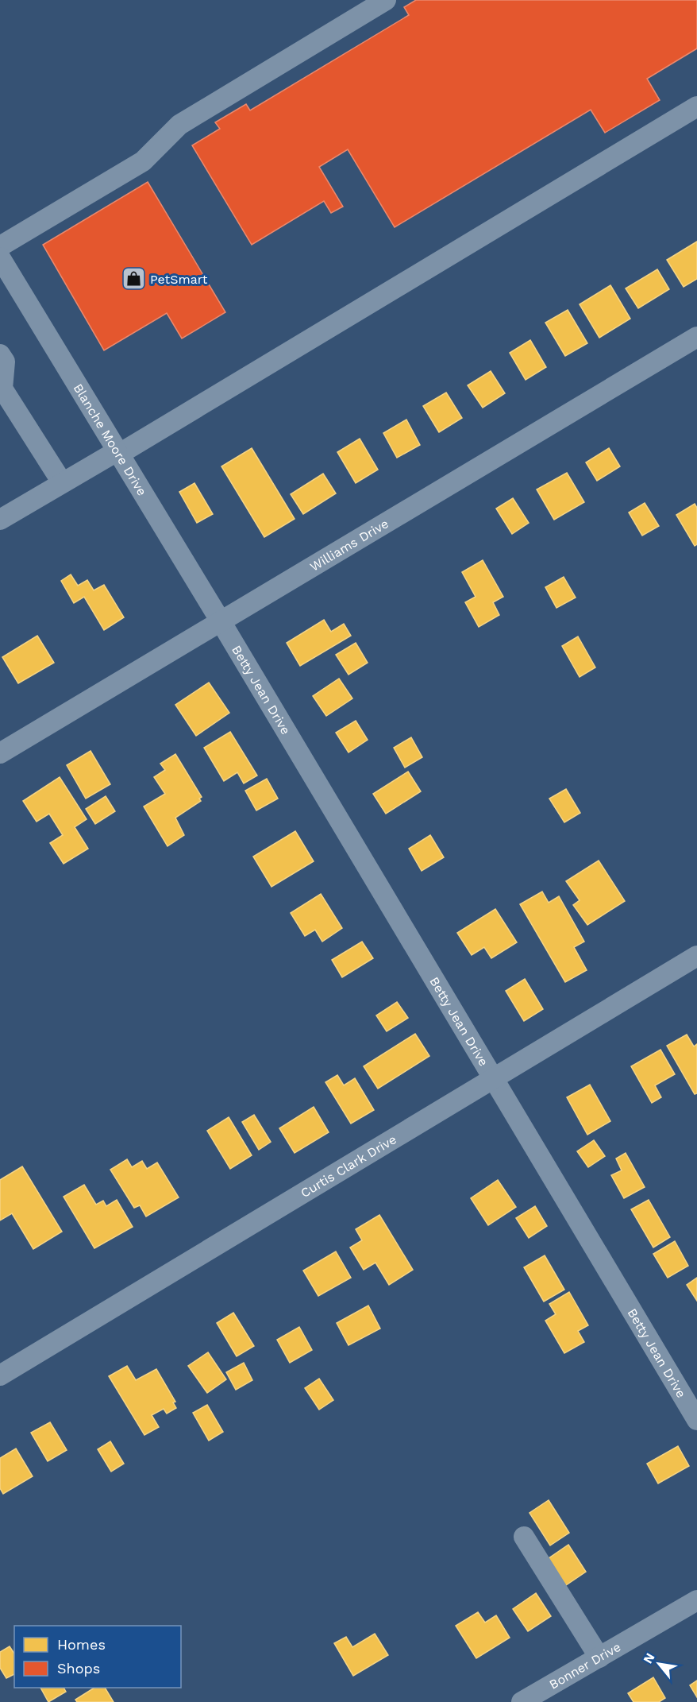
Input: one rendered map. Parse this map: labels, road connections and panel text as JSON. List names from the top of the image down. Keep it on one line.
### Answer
{"streets":{"street":["Blanche Moore Drive","Williams Drive","Betty Jean Drive","Curtis Clark Drive","Bonner Drive"]},"crossings":[["Blanche Moore Drive","Williams Drive"],["Blanche Moore Drive","Betty Jean Drive"],["Williams Drive","Betty Jean Drive"],["Betty Jean Drive","Curtis Clark Drive"]],"places":{"shop":["PetSmart"]},"legend":["Homes","Shops"],"north":"top left"}
